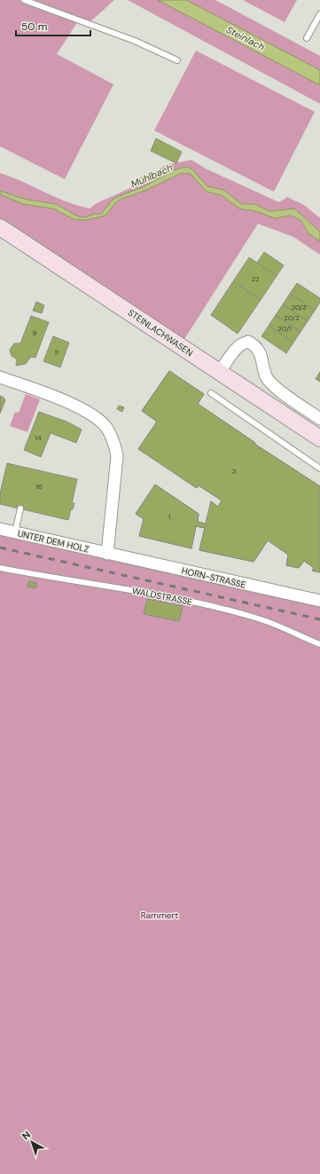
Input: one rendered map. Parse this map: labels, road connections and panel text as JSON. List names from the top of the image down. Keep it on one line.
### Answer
{"streets":{"street":["STEINLACHWASEN","UNTER DEM HOLZ","HORN-STRASSE"],"lane":["WALDSTRASSE"]},"crossings":[["UNTER DEM HOLZ","HORN-STRASSE"]],"water":["Steinlach","Mühlbach"],"parks":["Rammert"],"house_numbers":["22","20/3","20/2","20/1","9","11","14","3","16","1"],"scale_bar":"50 m","north":"top left"}
